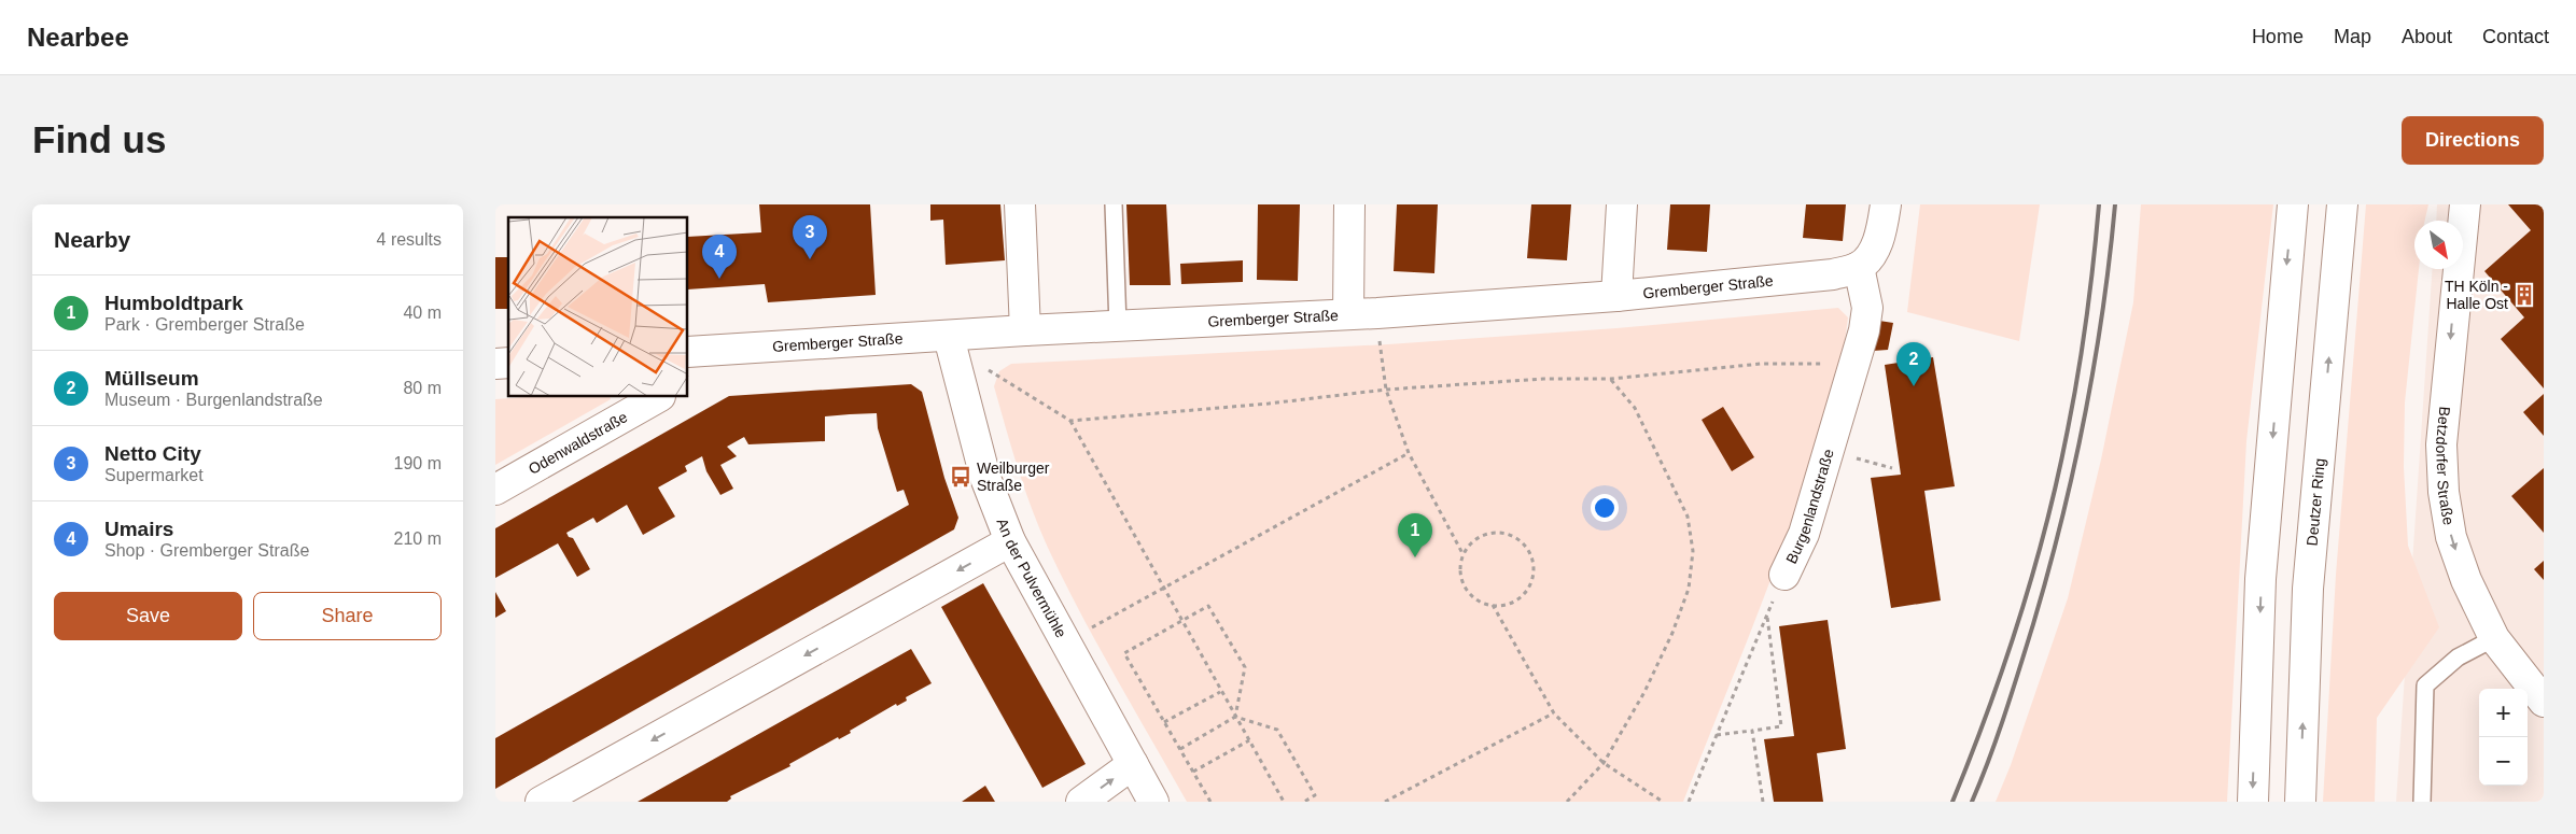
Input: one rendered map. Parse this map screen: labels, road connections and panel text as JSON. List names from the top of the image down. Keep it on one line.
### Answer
{"streets":{"street":["Gremberger Straße","Odenwaldstraße","Betzdorfer Straße","Deutzer Ring","Burgenlandstraße","An der Pulvermühle"]},"crossings":[["Gremberger Straße","Burgenlandstraße"],["Gremberger Straße","An der Pulvermühle"]],"places":{"building":["TH Köln - Halle Ost"],"bus stop":["Weilburger Straße"]},"north":"bottom right","page":{"header":"Nearbee","nav":["Home","Map","About","Contact"],"buttons":["Directions",["Save","Share"]],"title":"Find us","heading":["Nearby","4 results"],"pins":["3","4","2","1"],"list":[{"mark":"1","name":"Humboldtpark","note":"Park · Gremberger Straße","value":"40 m"},{"mark":"2","name":"Müllseum","note":"Museum · Burgenlandstraße","value":"80 m"},{"mark":"3","name":"Netto City","note":"Supermarket","value":"190 m"},{"mark":"4","name":"Umairs","note":"Shop · Gremberger Straße","value":"210 m"}],"map_buttons":["+","−"]}}
